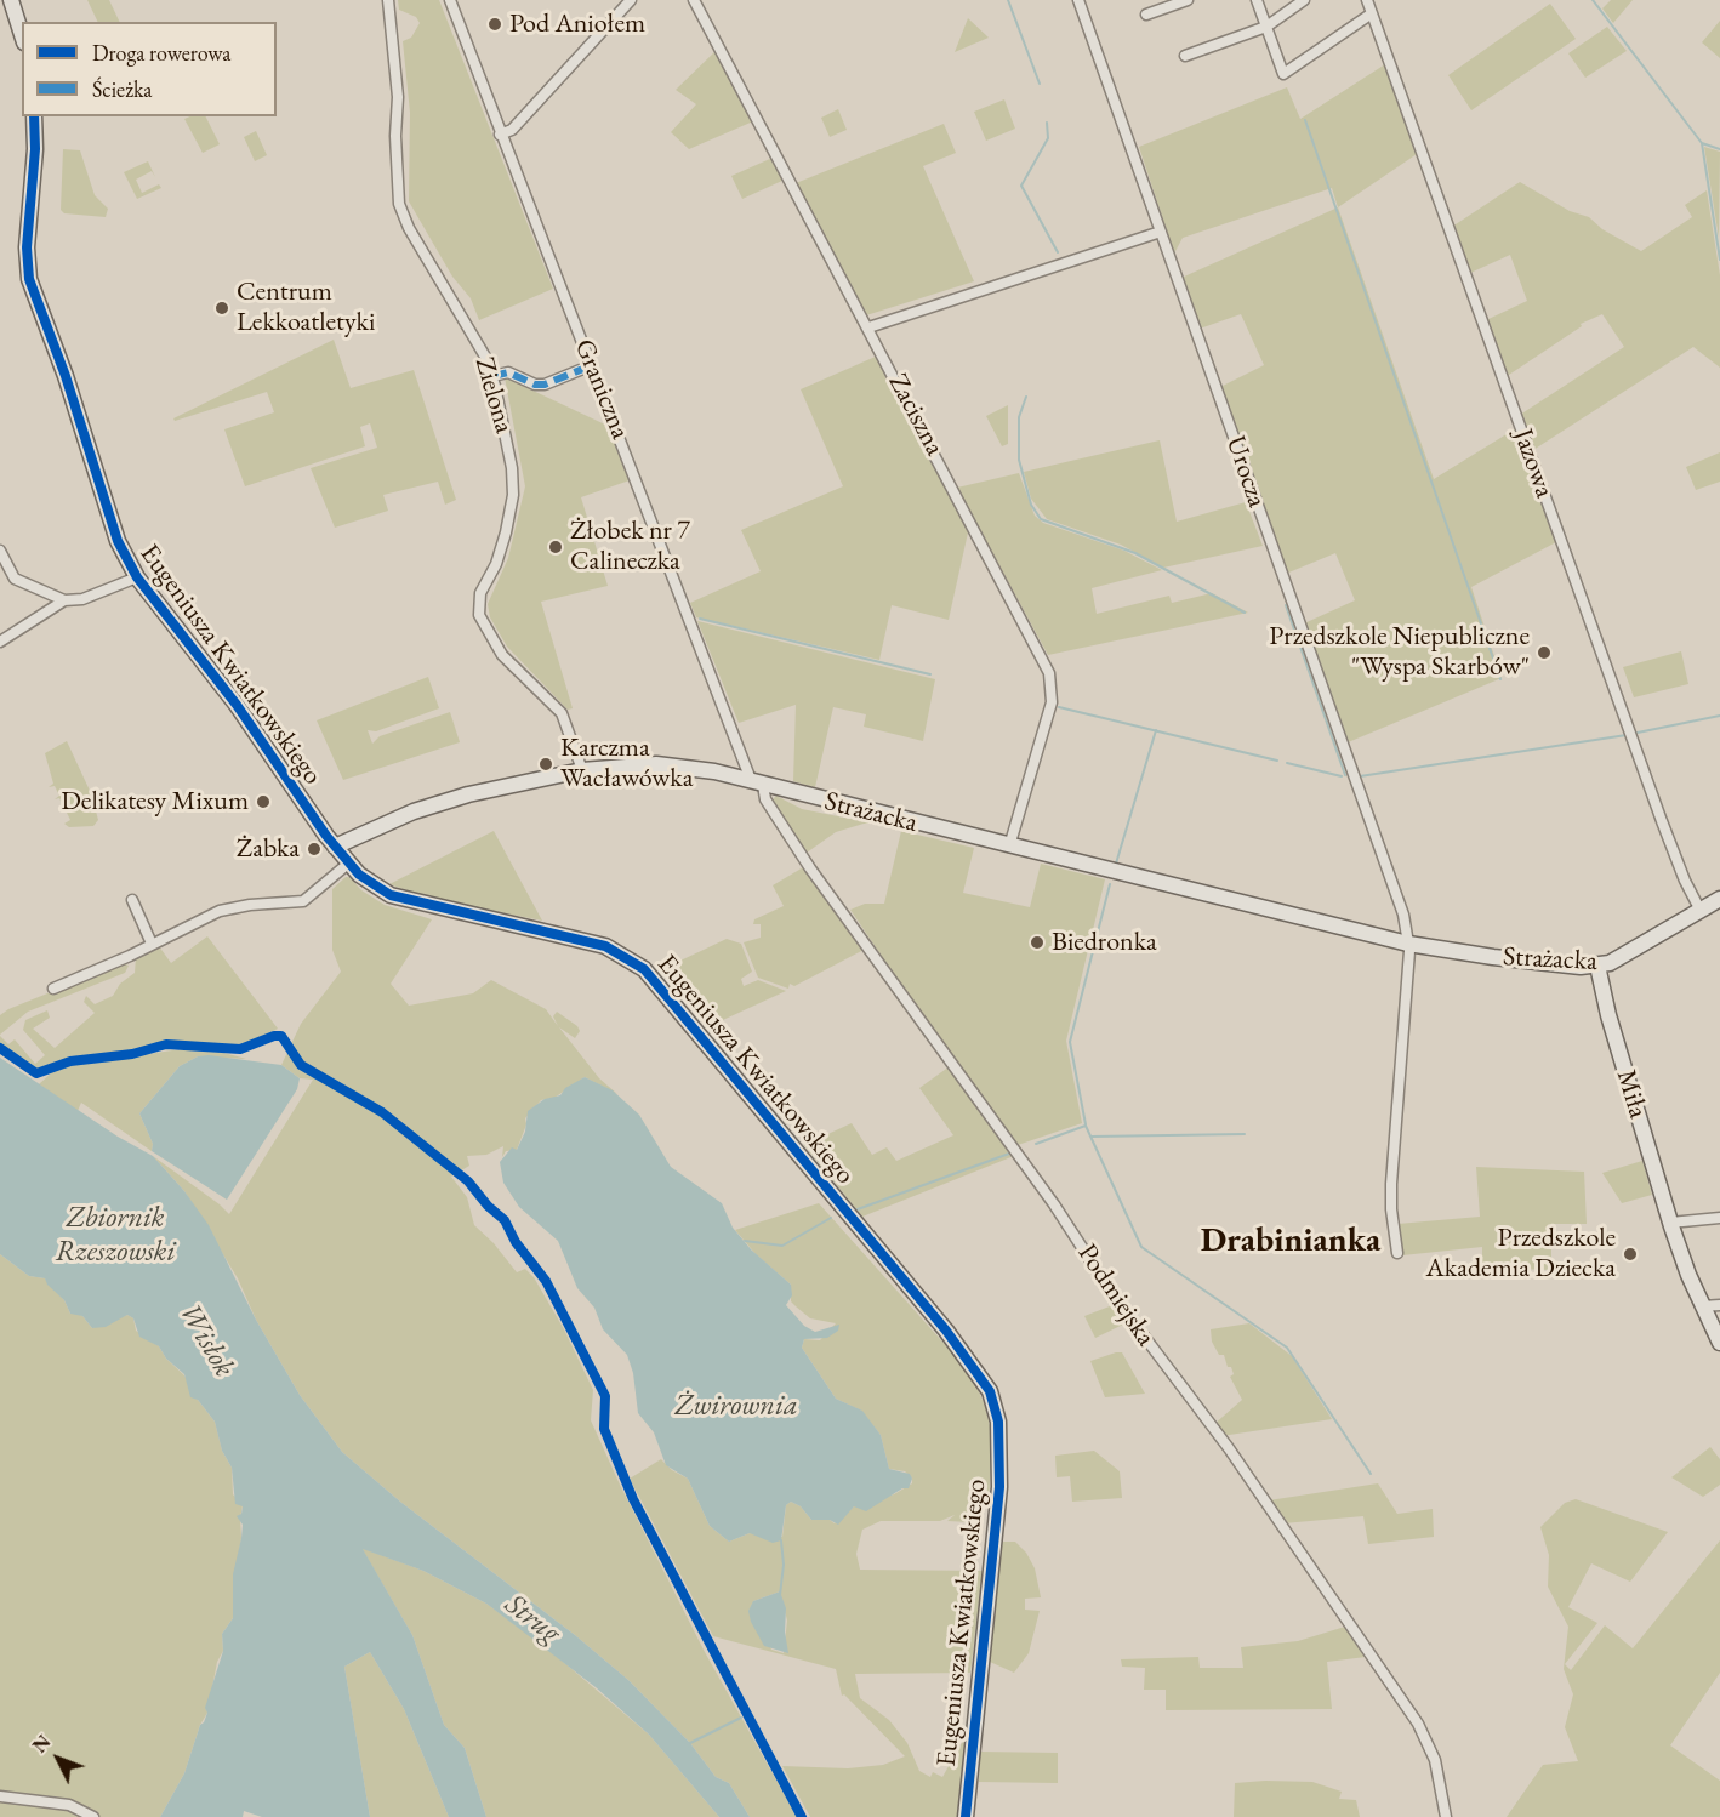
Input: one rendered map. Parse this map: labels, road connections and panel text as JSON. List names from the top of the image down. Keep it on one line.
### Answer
{"streets":{"street":["Graniczna","Zielona","Zaciszna","Jazowa","Urocza","Eugeniusza Kwiatkowskiego","Strażacka","Miła","Podmiejska"]},"crossings":[["Graniczna","Strażacka"],["Graniczna","Podmiejska"],["Zielona","Strażacka"],["Zaciszna","Strażacka"],["Jazowa","Strażacka"],["Urocza","Strażacka"],["Eugeniusza Kwiatkowskiego","Strażacka"],["Strażacka","Miła"],["Strażacka","Podmiejska"]],"districts":["Drabinianka"],"water":["Zbiornik Rzeszowski","Wisłok","Żwirownia","Strug"],"places":["Pod Aniołem","Centrum Lekkoatletyki","Żłobek nr 7 Calineczka","Przedszkole Niepubliczne \"Wyspa Skarbów\"","Karczma Wacławówka","Delikatesy Mixum","Żabka","Biedronka","Przedszkole Akademia Dziecka"],"legend":["Droga rowerowa","Ścieżka"],"north":"top left"}
